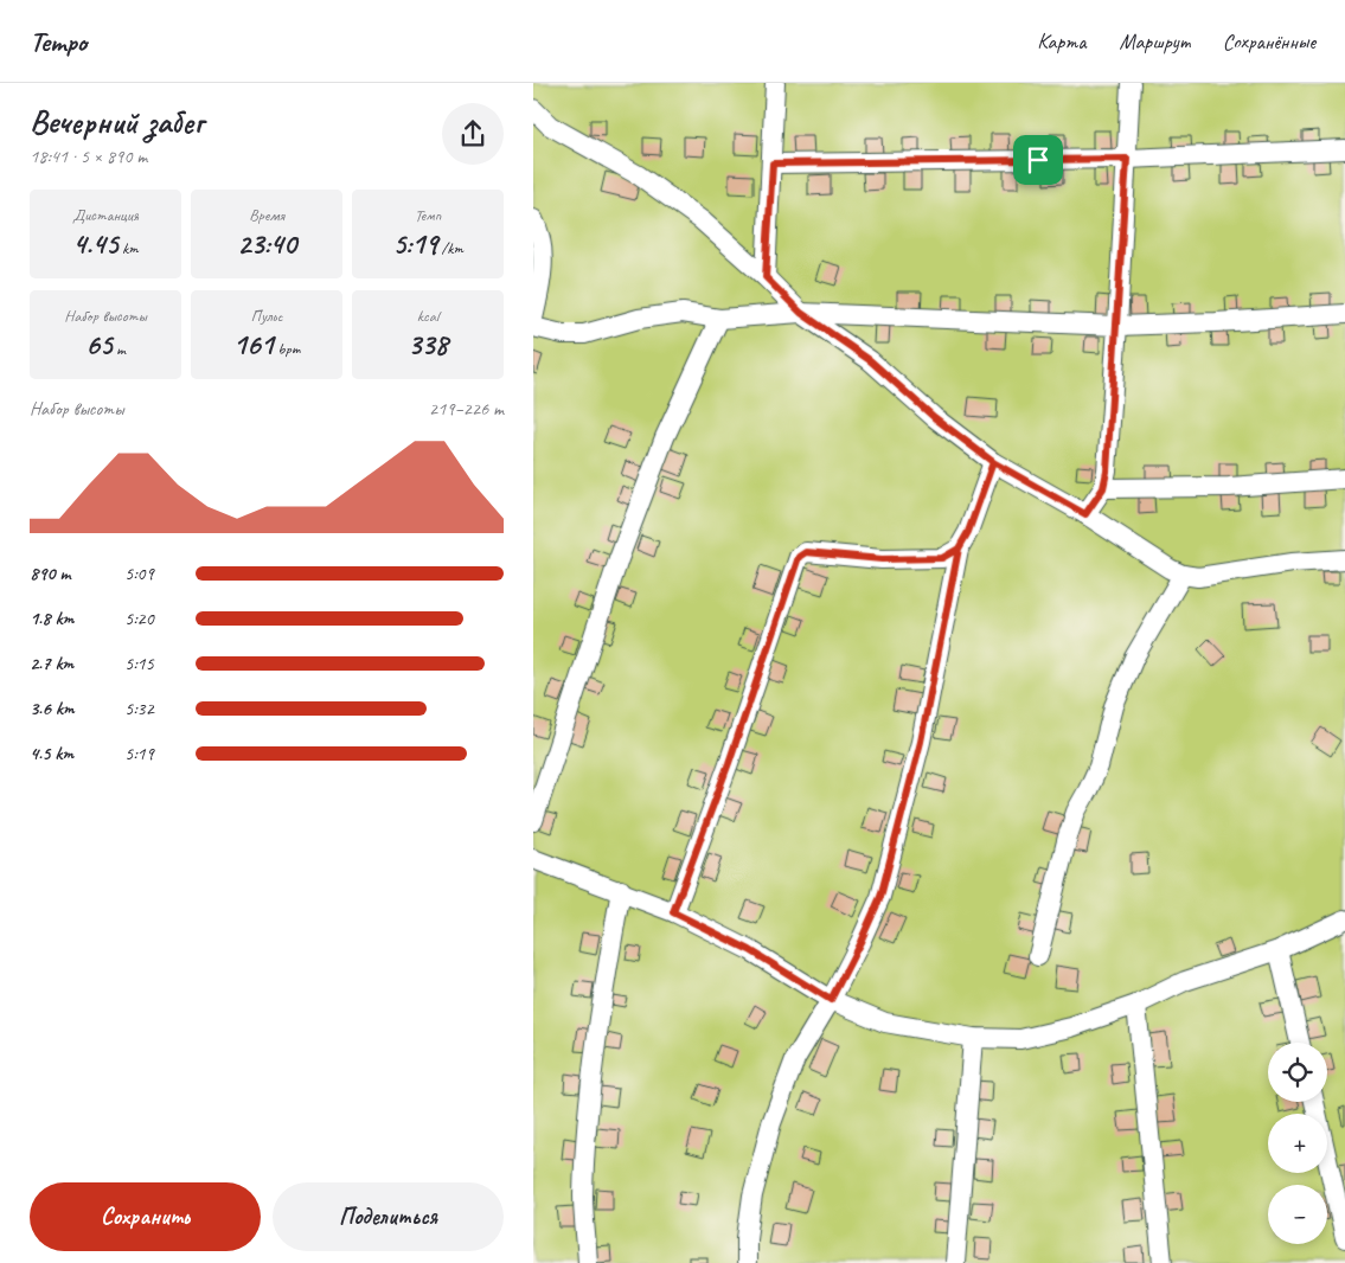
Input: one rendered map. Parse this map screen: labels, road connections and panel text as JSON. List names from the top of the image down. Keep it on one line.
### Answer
{"page":{"header":"Tempo","nav":["Карта","Маршрут","Сохранённые"],"heading":["Вечерний забег","18:41 · 5 × 890 m"],"stats":[["Дистанция","4.45 km"],["Время","23:40"],["Темп","5:19 /km"],["Набор высоты","65 m"],["Пульс","161 bpm"],["kcal","338"]],"chart":["Набор высоты","219–226 m"],"list":[{"name":"890 m","note":"5:09"},{"name":"1.8 km","note":"5:20"},{"name":"2.7 km","note":"5:15"},{"name":"3.6 km","note":"5:32"},{"name":"4.5 km","note":"5:19"}],"map_buttons":["+","−"],"buttons":["Сохранить","Поделиться"]}}
